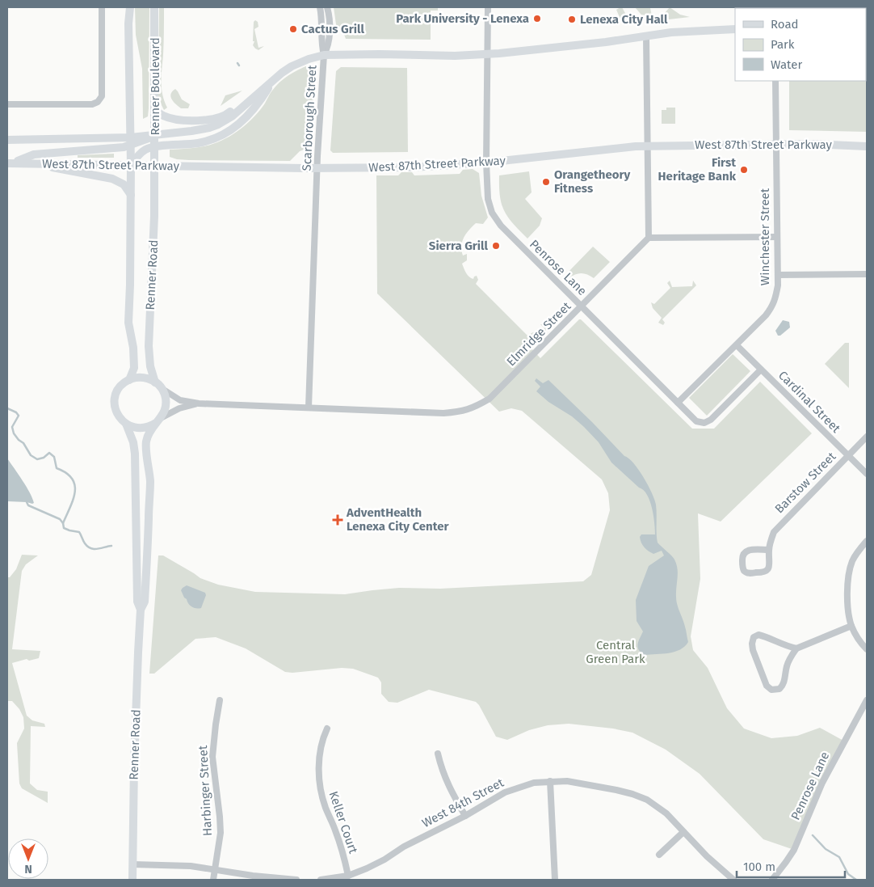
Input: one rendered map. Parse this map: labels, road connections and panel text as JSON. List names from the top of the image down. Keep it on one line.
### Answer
{"streets":{"main road":["Renner Boulevard","West 87th Street Parkway","Renner Road"],"street":["Scarborough Street","Winchester Street","Penrose Lane","Elmridge Street","Cardinal Street","Barstow Street","Harbinger Street","West 84th Street","Keller Court"]},"crossings":[["Renner Boulevard","West 87th Street Parkway"],["Renner Boulevard","Renner Road"],["Scarborough Street","West 87th Street Parkway"],["Scarborough Street","Elmridge Street"],["West 87th Street Parkway","Winchester Street"],["West 87th Street Parkway","Penrose Lane"],["West 87th Street Parkway","Renner Road"],["Winchester Street","Penrose Lane"],["Winchester Street","Cardinal Street"],["Penrose Lane","Elmridge Street"],["Penrose Lane","Cardinal Street"],["Cardinal Street","Barstow Street"],["West 84th Street","Keller Court"]],"parks":["Central Green Park"],"places":{"other":["Park University - Lenexa","Lenexa City Hall","Cactus Grill","First Heritage Bank","Orangetheory Fitness","Sierra Grill"],"health":["AdventHealth Lenexa City Center"]},"legend":["Road","Park","Water"],"scale_bar":"100 m","north":"bottom"}
